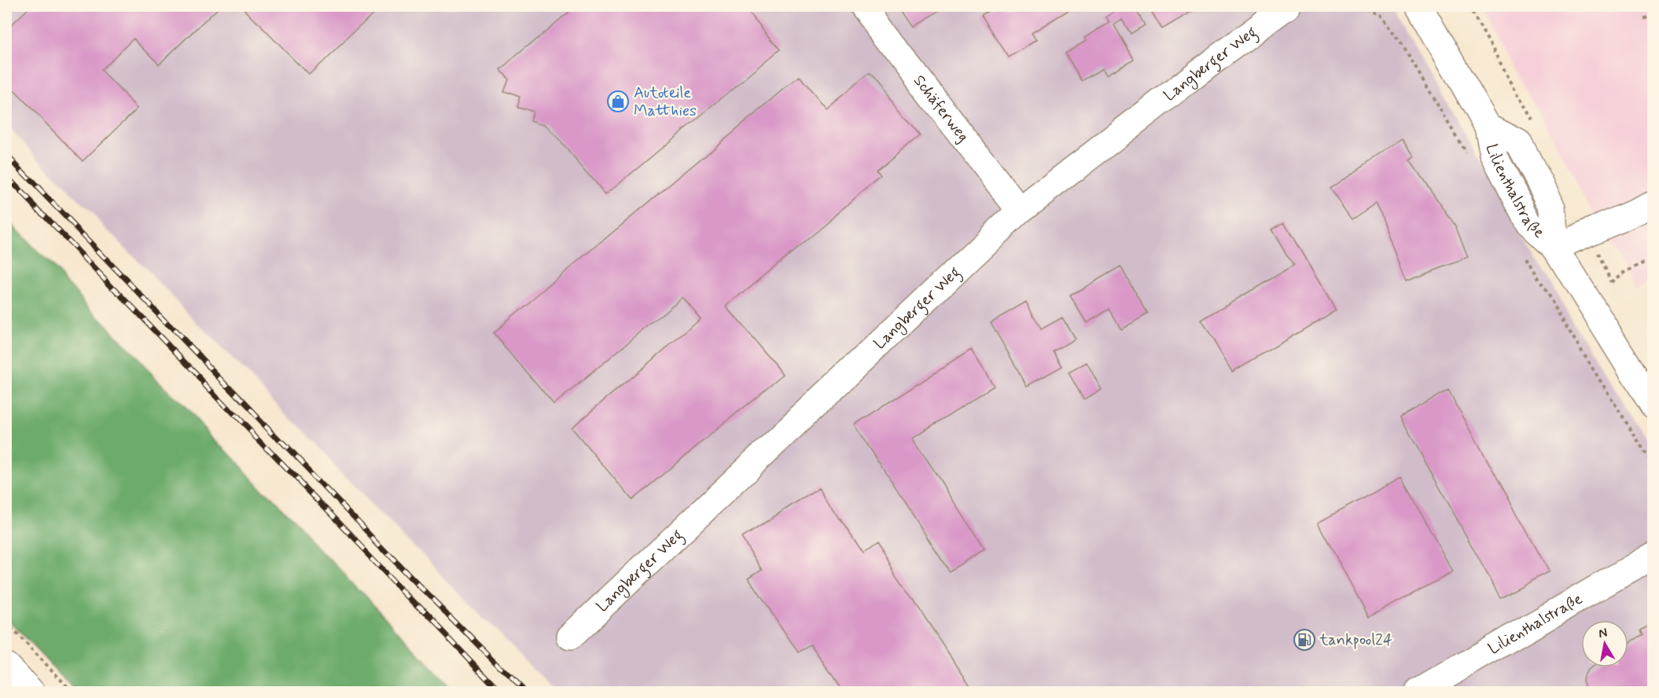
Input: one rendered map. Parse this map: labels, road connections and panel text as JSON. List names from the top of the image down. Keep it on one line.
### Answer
{"streets":{"street":["Langberger Weg","Schäferweg","Lilienthalstraße"]},"crossings":[["Langberger Weg","Schäferweg"]],"places":{"shop":["Autoteile Matthies"],"fuel station":["tankpool24"]},"north":"top"}
